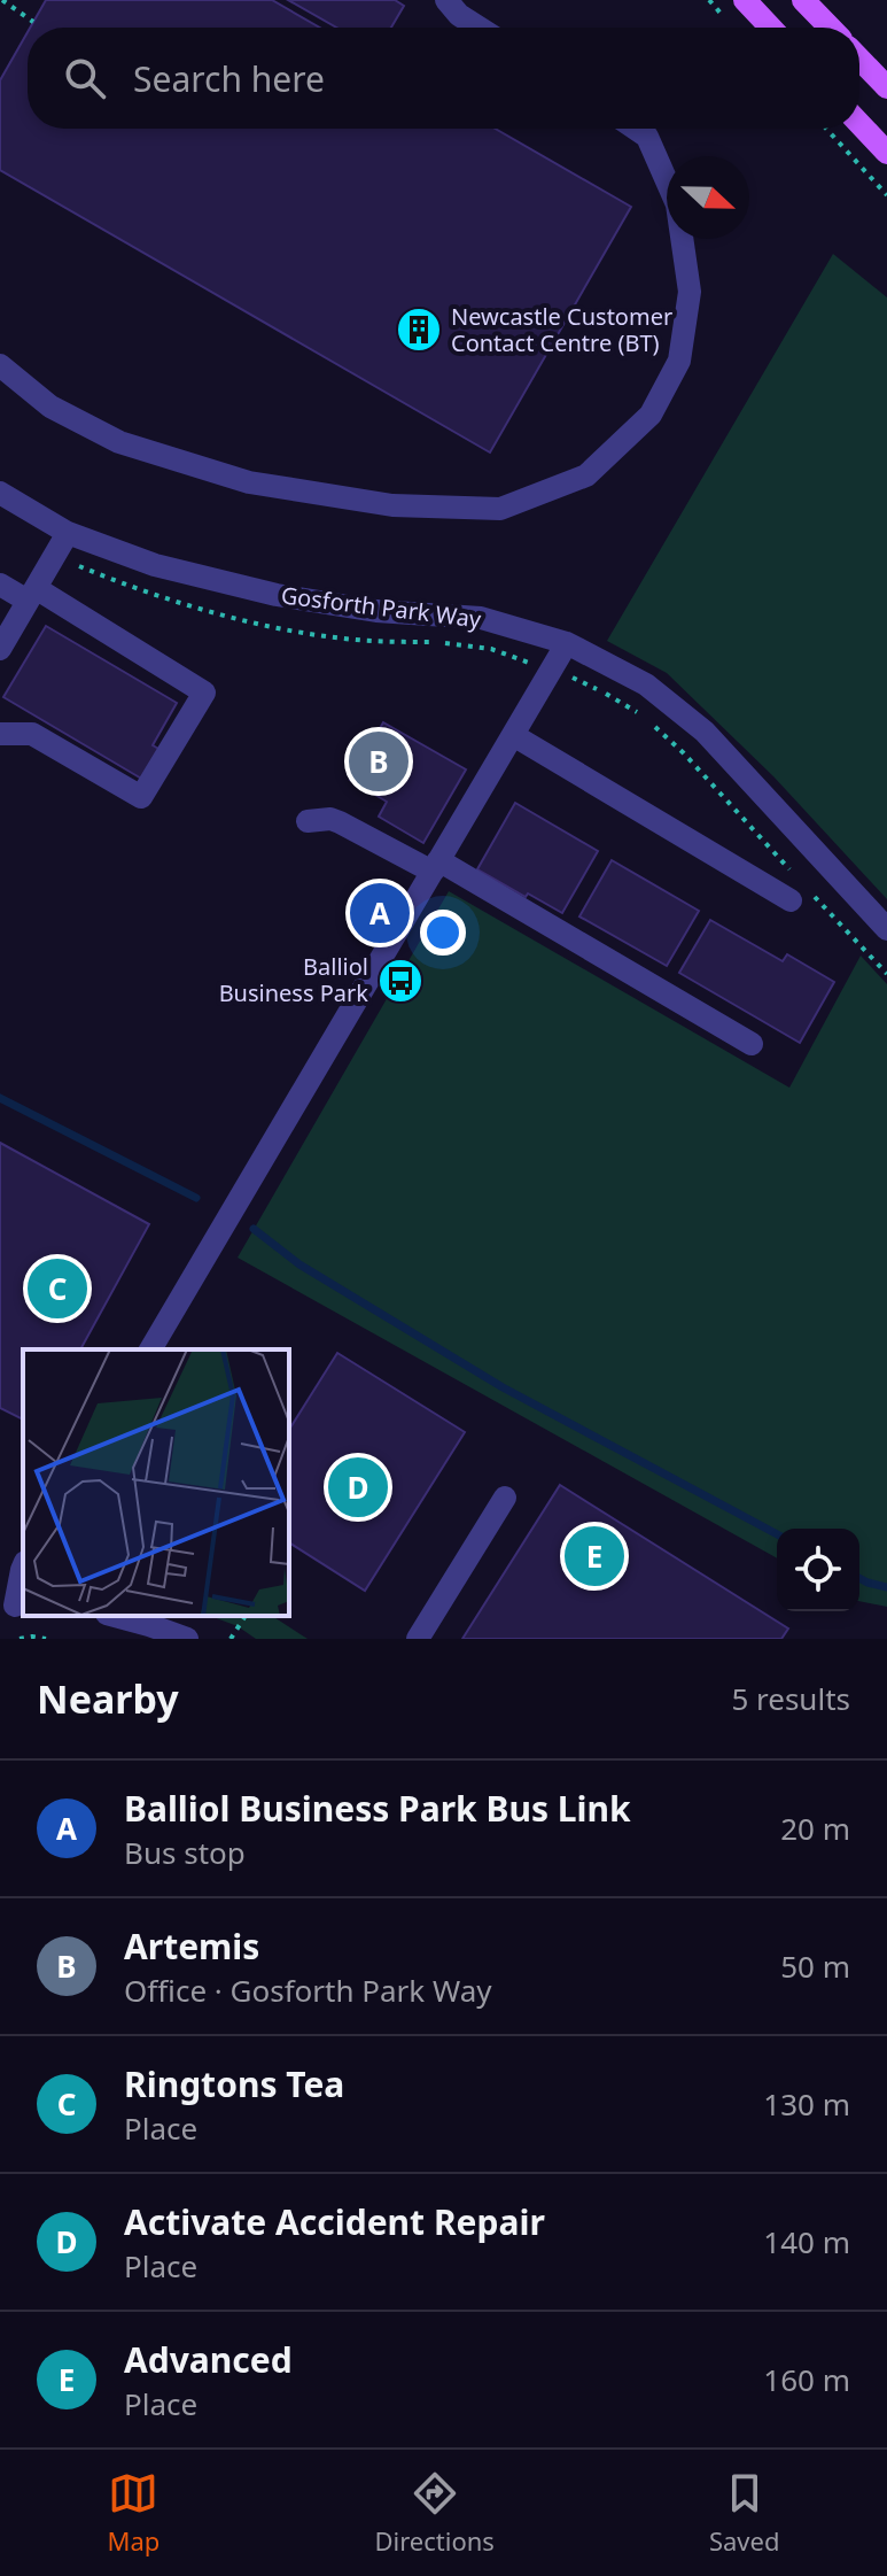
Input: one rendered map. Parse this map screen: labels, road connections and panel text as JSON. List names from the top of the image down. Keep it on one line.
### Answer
{"streets":{"street":["Gosforth Park Way"]},"places":{"building":["Newcastle Customer Contact Centre (BT)"],"bus stop":["Balliol Business Park"]},"north":"right","page":{"search":"Search here","pins":["B","A","C","D","E"],"heading":["Nearby","5 results"],"list":[{"mark":"A","name":"Balliol Business Park Bus Link","note":"Bus stop","value":"20 m"},{"mark":"B","name":"Artemis","note":"Office · Gosforth Park Way","value":"50 m"},{"mark":"C","name":"Ringtons Tea","note":"Place","value":"130 m"},{"mark":"D","name":"Activate Accident Repair","note":"Place","value":"140 m"},{"mark":"E","name":"Advanced","note":"Place","value":"160 m"}],"nav":["Map","Directions","Saved"]}}
